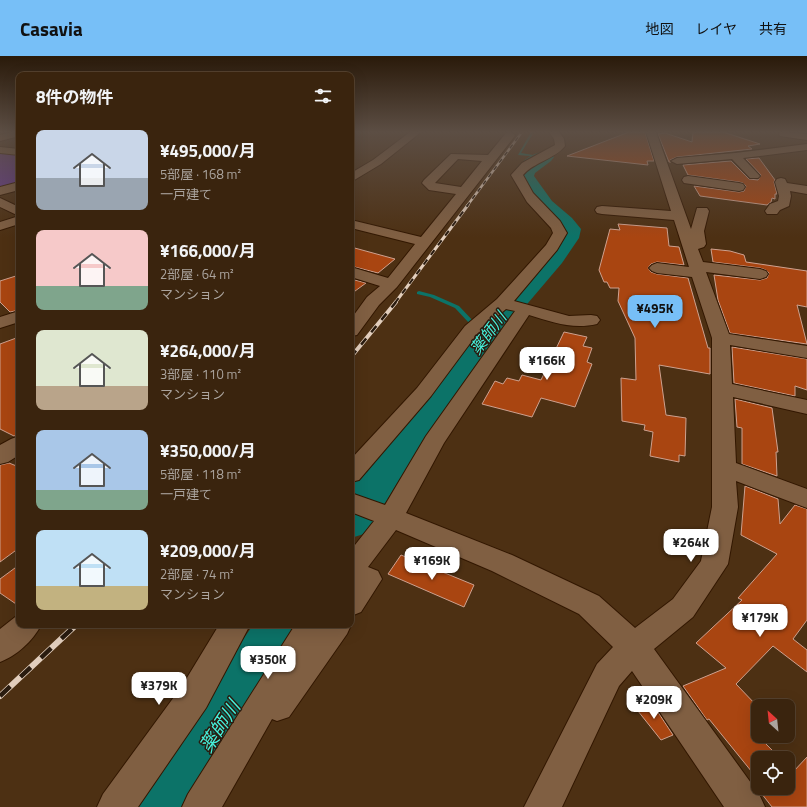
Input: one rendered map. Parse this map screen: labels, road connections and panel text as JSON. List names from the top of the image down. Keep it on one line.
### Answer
{"water":["薬師川"],"north":"top left","page":{"header":"Casavia","nav":["地図","レイヤ","共有"],"heading":"8件の物件","list":[{"name":"¥495,000/月","note":"5部屋 · 168 m² · 一戸建て"},{"name":"¥166,000/月","note":"2部屋 · 64 m² · マンション"},{"name":"¥264,000/月","note":"3部屋 · 110 m² · マンション"},{"name":"¥350,000/月","note":"5部屋 · 118 m² · 一戸建て"},{"name":"¥209,000/月","note":"2部屋 · 74 m² · マンション"}],"price":["¥495K","¥166K","¥264K","¥169K","¥179K","¥350K","¥379K","¥209K"]}}
